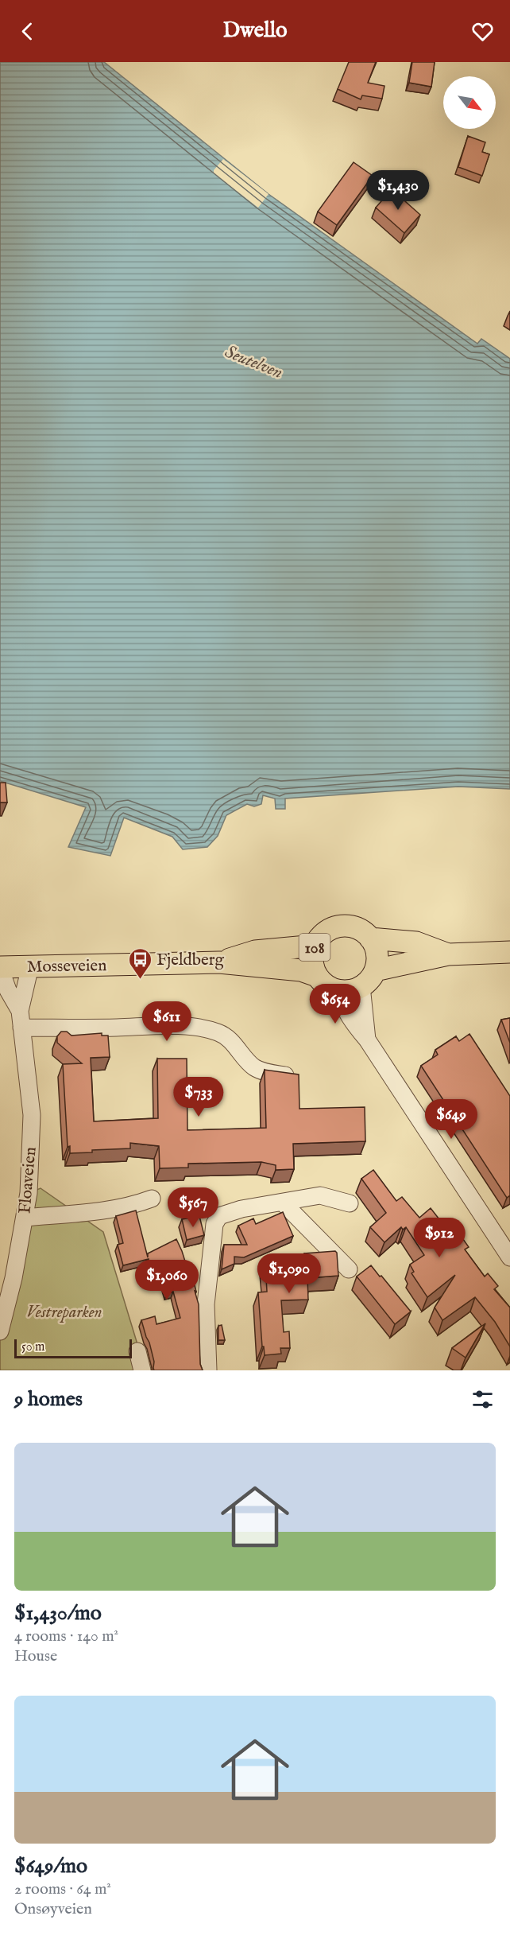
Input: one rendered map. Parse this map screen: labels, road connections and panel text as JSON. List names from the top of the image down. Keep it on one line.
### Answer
{"streets":{"main road":["108","Mosseveien"],"street":["Floaveien"]},"crossings":[["108","Mosseveien"],["Mosseveien","Floaveien"]],"water":["Seutelven"],"parks":["Vestreparken"],"places":{"bus stop":["Fjeldberg"]},"scale_bar":"50 m","north":"bottom right","page":{"header":"Dwello","price":["$1,430","$654","$611","$733","$649","$567","$912","$1,090","$1,060"],"scale":"50 m","heading":"9 homes","list":[{"name":"$1,430/mo","note":"4 rooms · 140 m² · House"},{"name":"$649/mo","note":"2 rooms · 64 m² · Onsøyveien"}]}}
